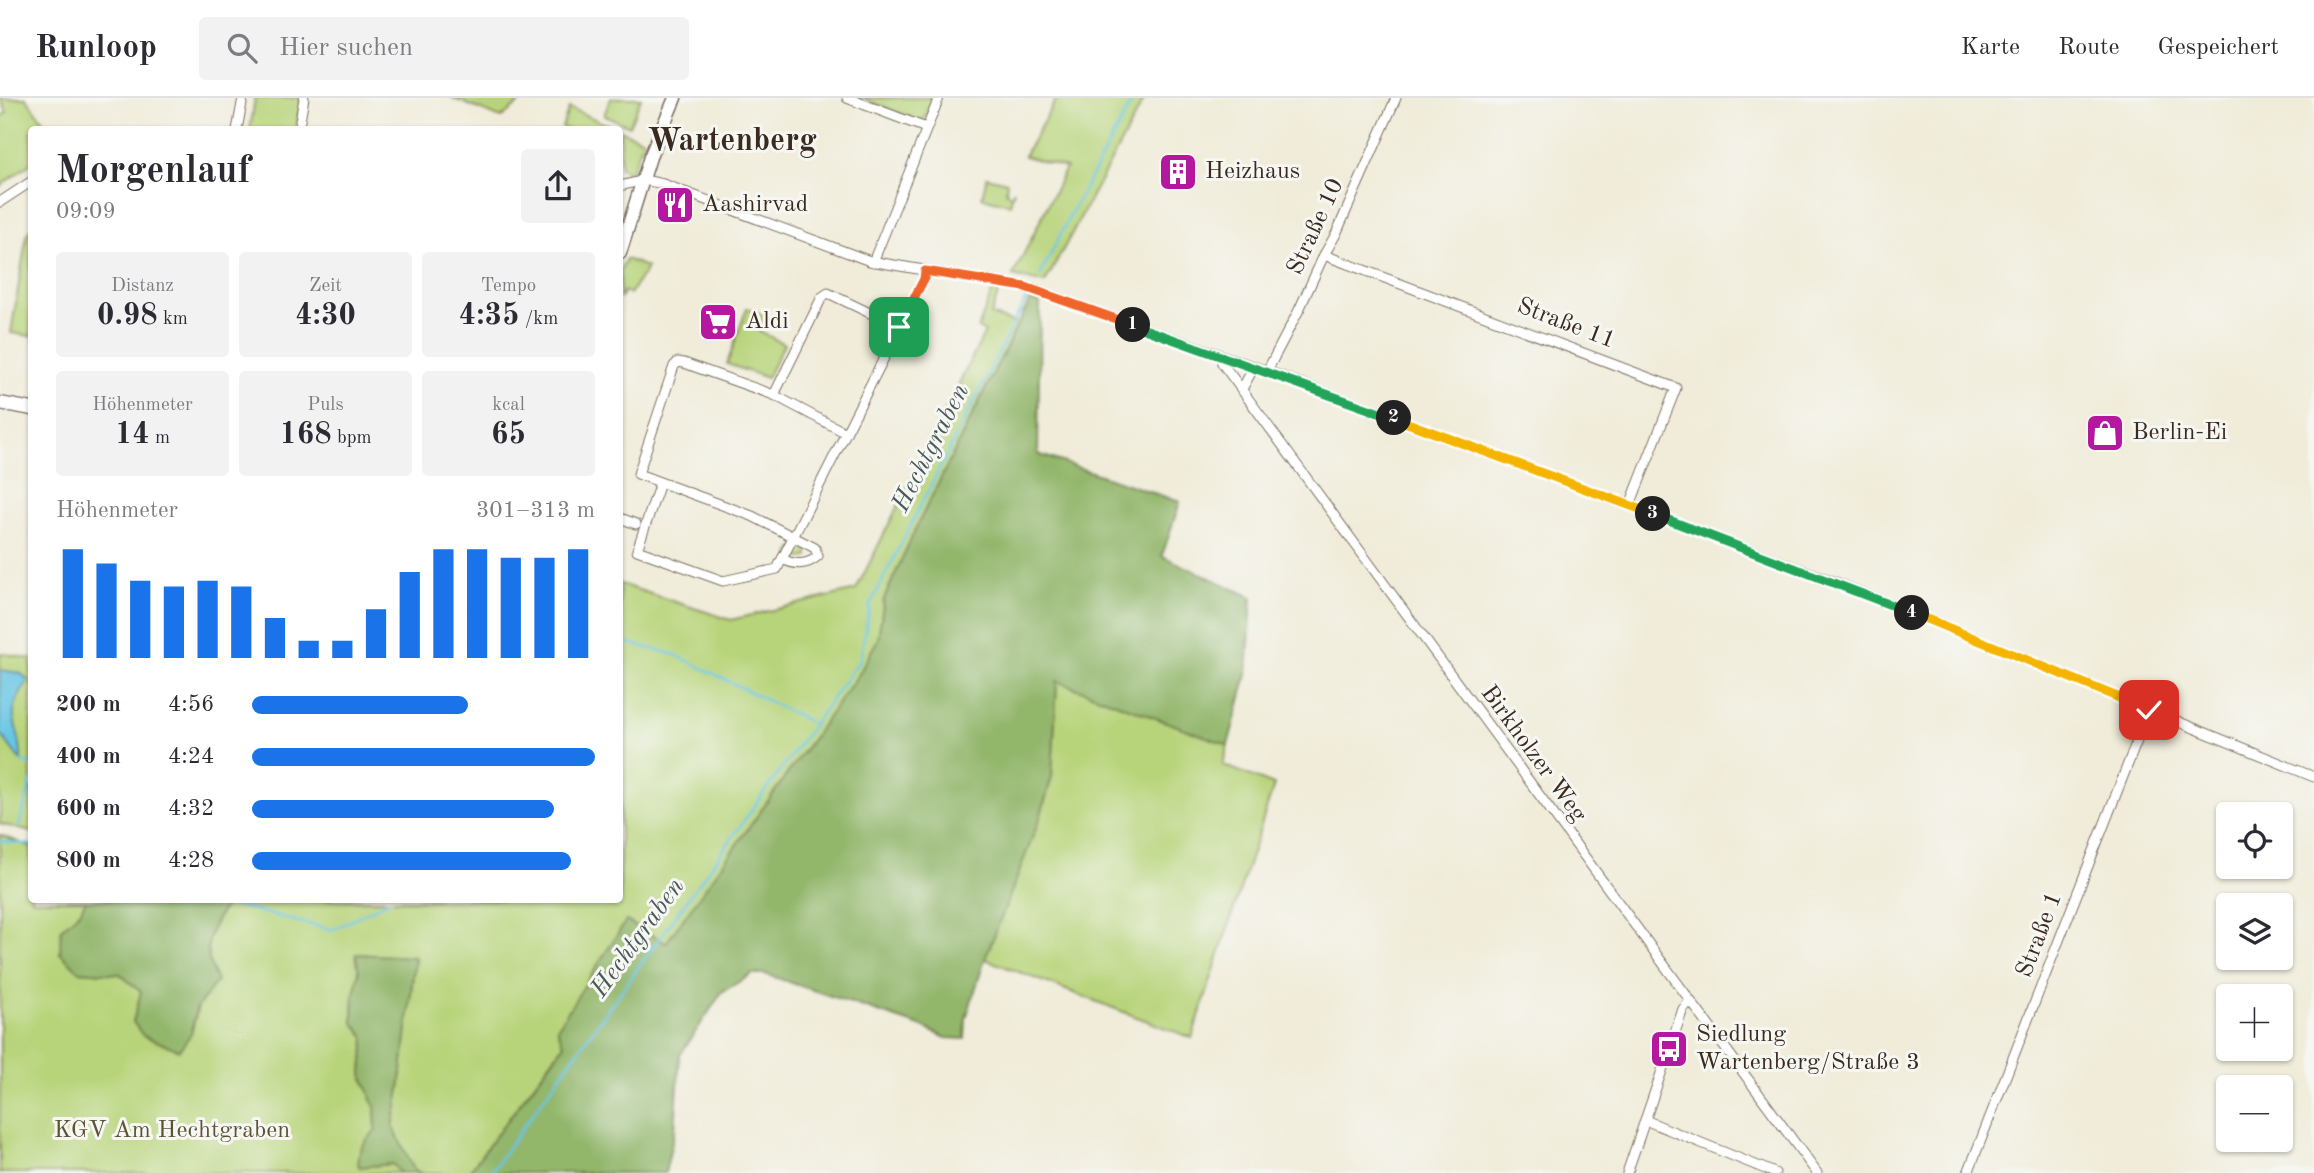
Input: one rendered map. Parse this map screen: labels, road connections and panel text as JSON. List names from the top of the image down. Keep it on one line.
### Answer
{"streets":{"street":["Straße 10","Straße 11","Birkholzer Weg","Straße 1"]},"crossings":[["Straße 10","Straße 11"]],"districts":["Wartenberg"],"water":["Hechtgraben"],"parks":["KGV Am Hechtgraben"],"places":{"building":["Heizhaus"],"restaurant":["Aashirvad"],"supermarket":["Aldi"],"shop":["Berlin-Ei"],"bus stop":["Siedlung Wartenberg/Straße 3"]},"page":{"header":"Runloop","search":"Hier suchen","nav":["Karte","Route","Gespeichert"],"heading":["Morgenlauf","09:09"],"stats":[["Distanz","0.98 km"],["Zeit","4:30"],["Tempo","4:35 /km"],["Höhenmeter","14 m"],["Puls","168 bpm"],["kcal","65"]],"pins":["1","2","3","4"],"chart":["Höhenmeter","301–313 m"],"list":[{"name":"200 m","note":"4:56"},{"name":"400 m","note":"4:24"},{"name":"600 m","note":"4:32"},{"name":"800 m","note":"4:28"}],"map_buttons":["+","−"]}}
